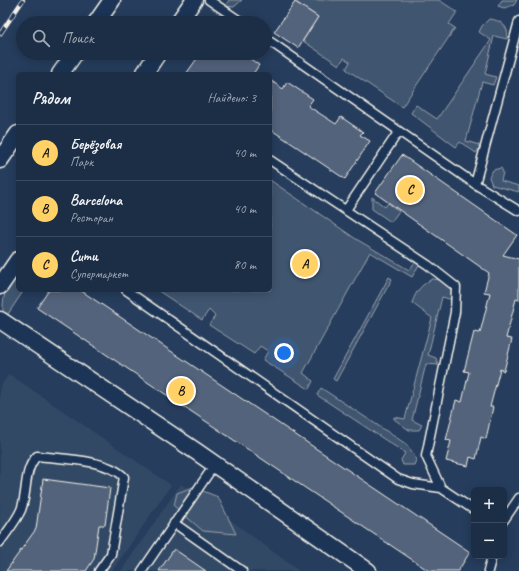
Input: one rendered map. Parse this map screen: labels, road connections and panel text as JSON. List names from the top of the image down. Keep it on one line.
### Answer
{"page":{"search":"Поиск","heading":["Рядом","Найдено: 3"],"list":[{"mark":"A","name":"Берёзовая","note":"Парк","value":"40 m"},{"mark":"B","name":"Barcelona","note":"Ресторан","value":"40 m"},{"mark":"C","name":"Сити","note":"Супермаркет","value":"80 m"}],"pins":["C","A","B"],"map_buttons":["+","−"]}}
